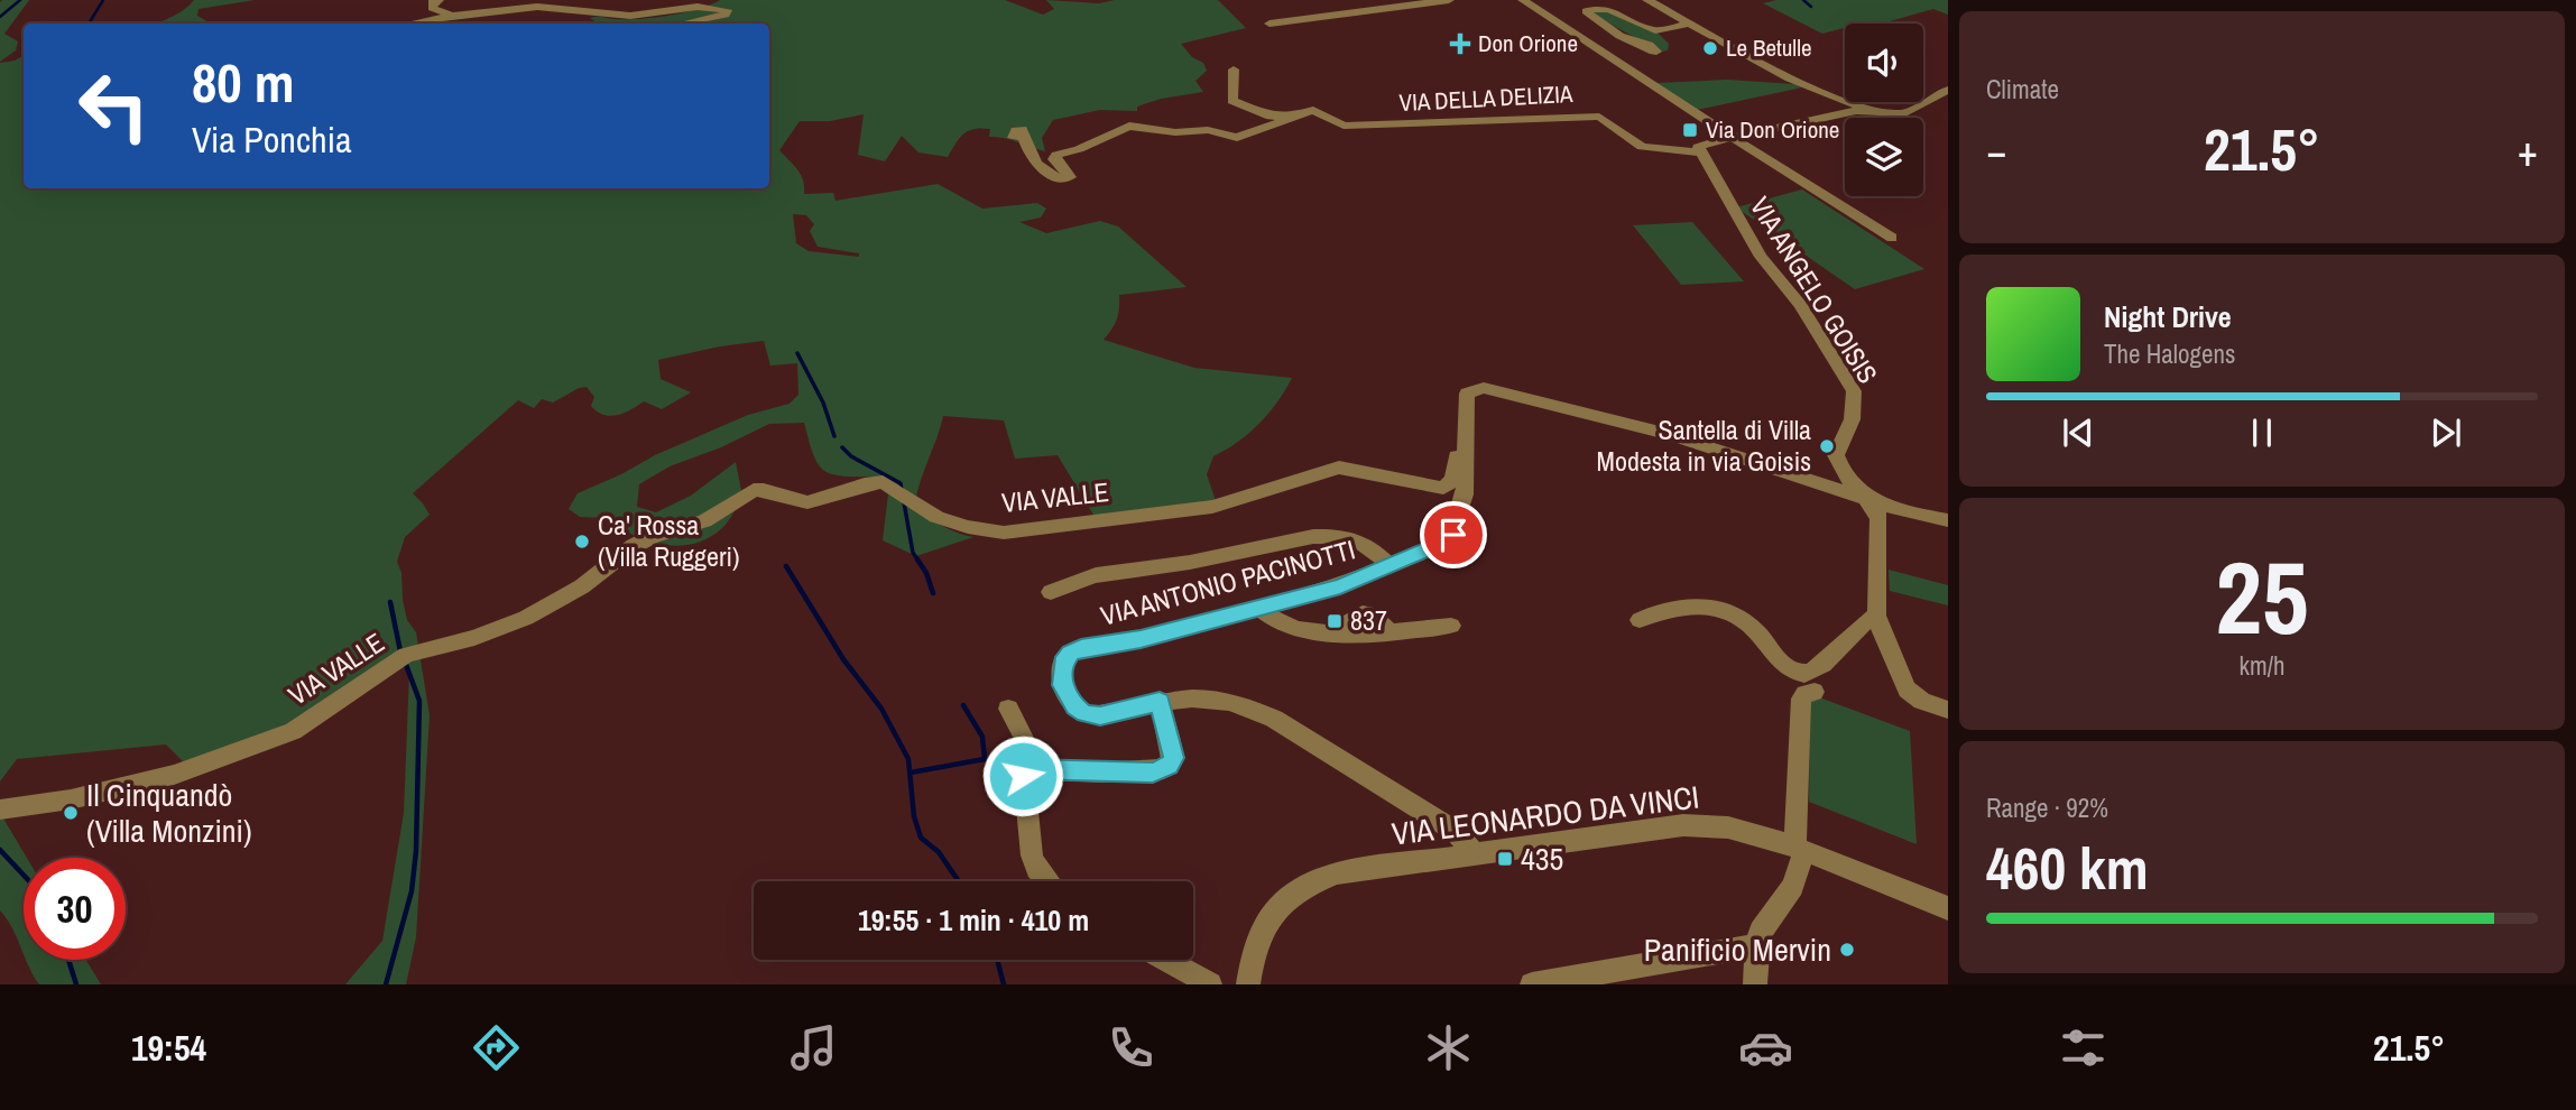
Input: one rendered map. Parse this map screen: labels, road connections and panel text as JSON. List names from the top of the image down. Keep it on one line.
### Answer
{"streets":{"street":["VIA DELLA DELIZIA","VIA ANGELO GOISIS","VIA VALLE","VIA ANTONIO PACINOTTI","VIA LEONARDO DA VINCI"]},"crossings":[["VIA DELLA DELIZIA","VIA ANGELO GOISIS"],["VIA ANGELO GOISIS","VIA VALLE"],["VIA VALLE","VIA ANTONIO PACINOTTI"],["VIA ANTONIO PACINOTTI","VIA LEONARDO DA VINCI"]],"places":{"health":["Don Orione"],"other":["Le Betulle","Santella di Villa Modesta in via Goisis","Ca' Rossa (Villa Ruggeri)","Il Cinquandò (Villa Monzini)","Panificio Mervin"],"transit":["Via Don Orione","837","435"]},"page":{"tile":["Climate",["25","km/h"],["Range · 92%","460 km"]],"turn":["80 m","Via Ponchia"],"heat":["−","21.5°","+"],"song":["Night Drive","The Halogens"],"limit":"30","trip":"19:55 · 1 min · 410 m","tabs":["19:54","21.5°"]}}
